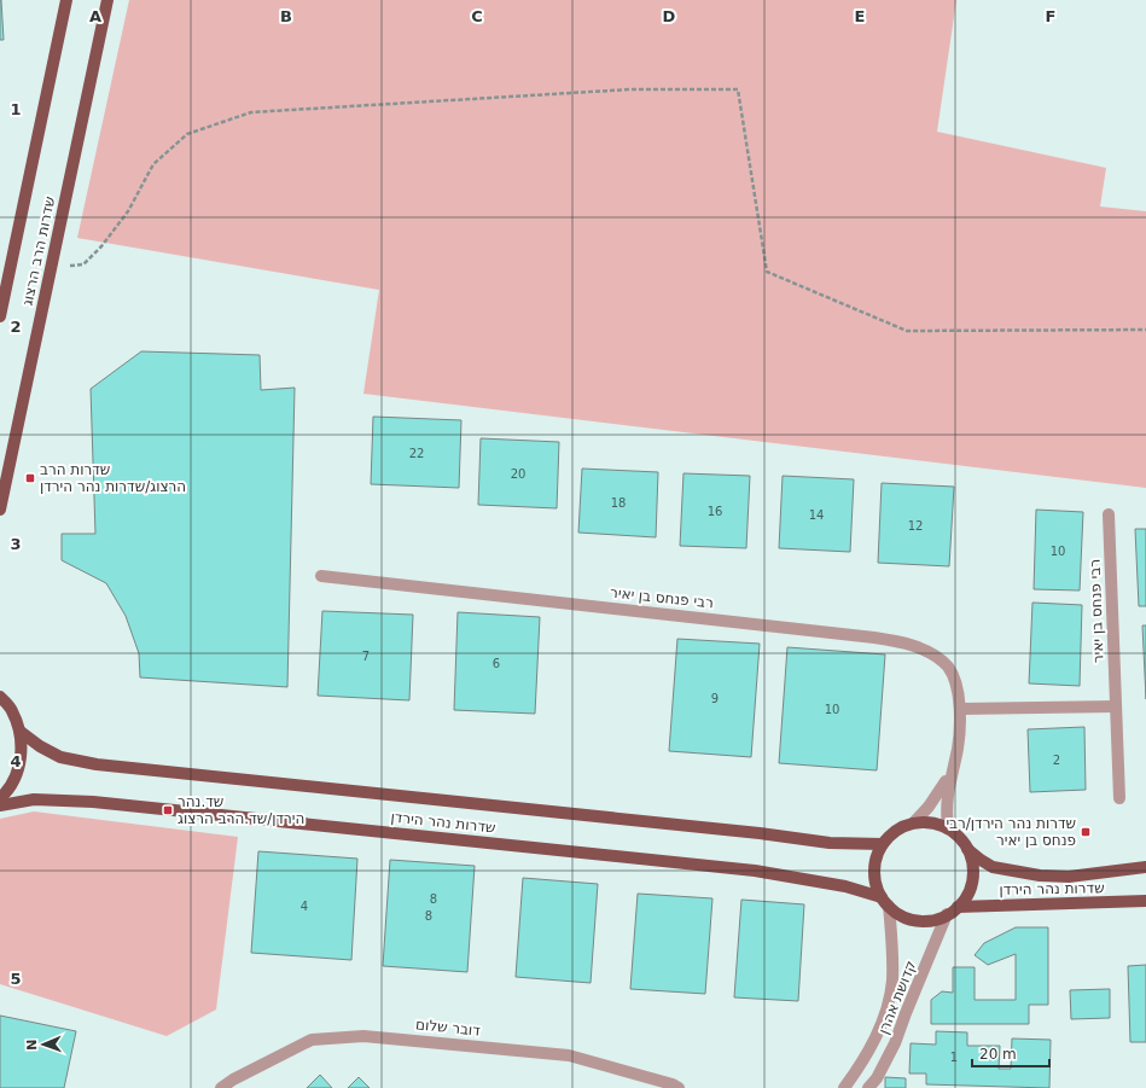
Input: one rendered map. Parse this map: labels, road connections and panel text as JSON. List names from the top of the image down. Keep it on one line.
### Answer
{"streets":{"main road":["שדרות הרב הרצוג","שדרות נהר הירדן"],"street":["רבי פנחס בן יאיר","קדושת אהרן","דובר שלום"]},"crossings":[["רבי פנחס בן יאיר","שדרות נהר הירדן"],["רבי פנחס בן יאיר","קדושת אהרן"],["שדרות נהר הירדן","קדושת אהרן"]],"places":{"transit":["שדרות הרב הרצוג/שדרות נהר הירדן","שד.נהר הירדן/שד.הרב הרצוג","שדרות נהר הירדן/רבי פנחס בן יאיר"]},"house_numbers":["22","20","18","16","14","12","10","7","6","9","10","2","8","4","8","1"],"scale_bar":"20 m","north":"left","grid":{"columns":["A","B","C","D","E","F"],"rows":["1","2","3","4","5"]}}
